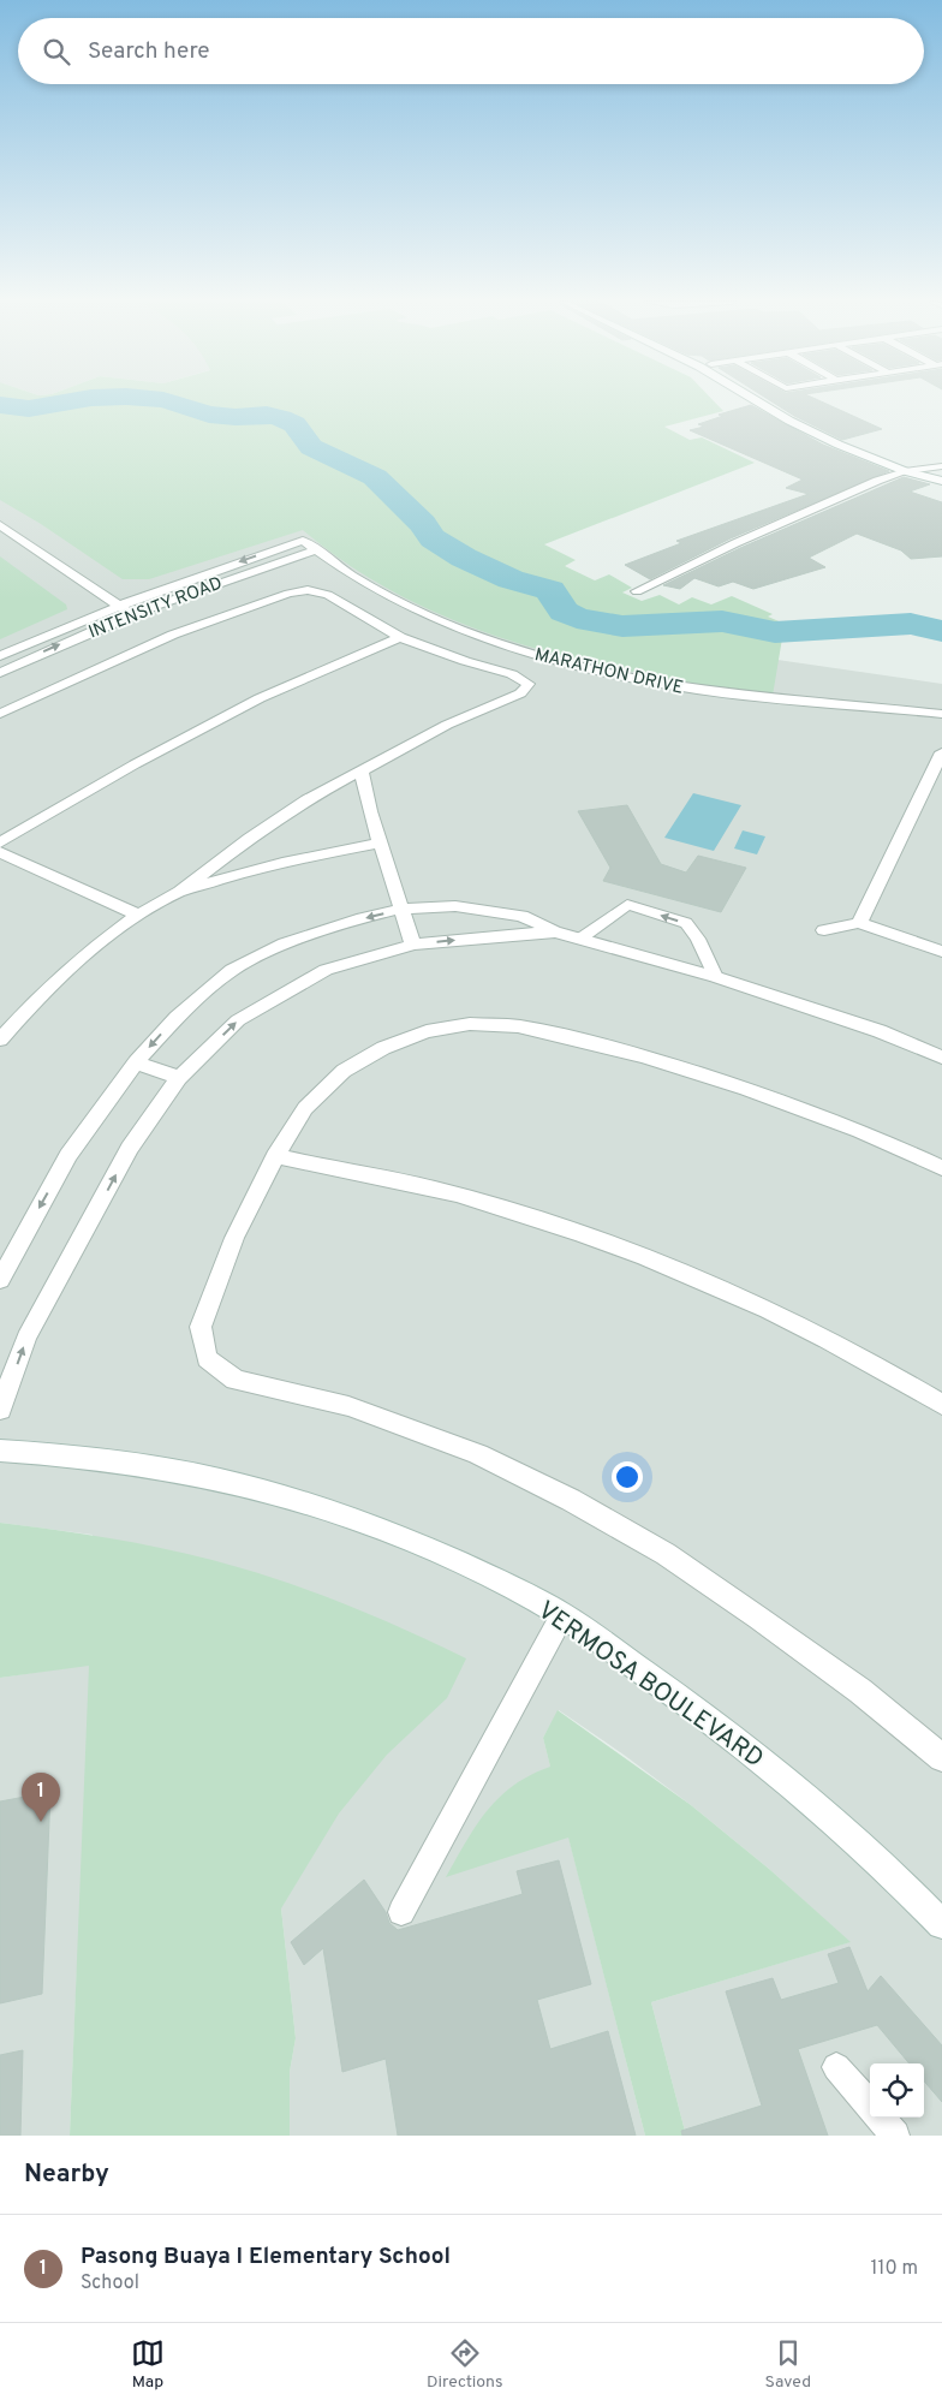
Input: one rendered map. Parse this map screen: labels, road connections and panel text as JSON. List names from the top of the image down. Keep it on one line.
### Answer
{"streets":{"street":["INTENSITY ROAD","MARATHON DRIVE","VERMOSA BOULEVARD"]},"crossings":[["INTENSITY ROAD","MARATHON DRIVE"]],"page":{"search":"Search here","pins":"1","heading":"Nearby","list":[{"mark":"1","name":"Pasong Buaya I Elementary School","note":"School","value":"110 m"}],"nav":["Map","Directions","Saved"]}}
